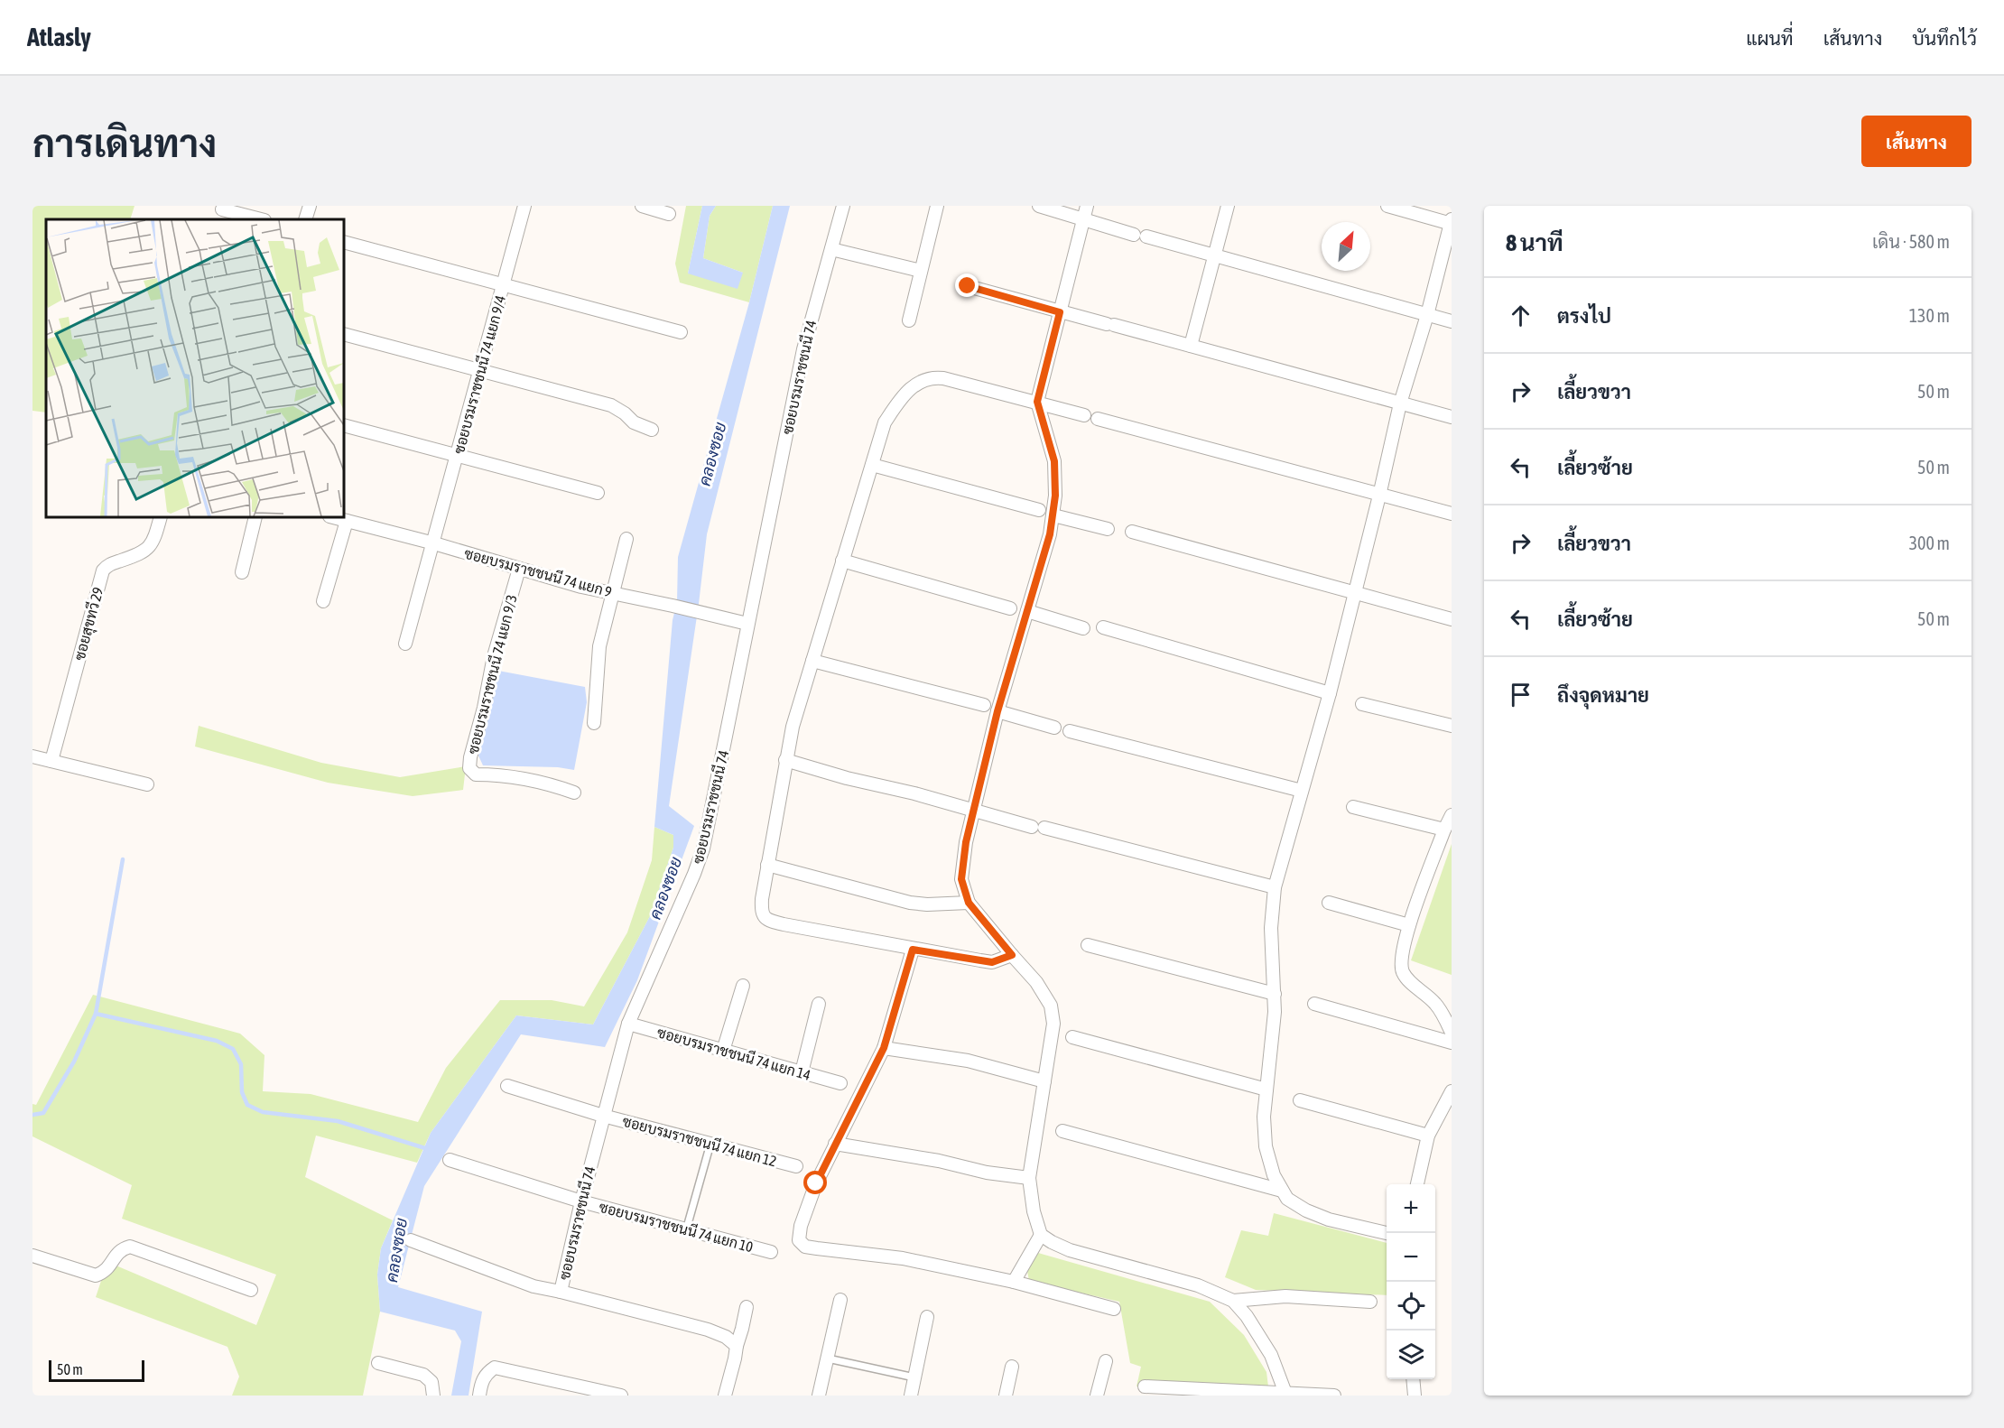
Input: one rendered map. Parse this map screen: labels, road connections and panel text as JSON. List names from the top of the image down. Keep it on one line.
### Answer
{"streets":{"street":["ซอยบรมราชชนนี 74 แยก 9/4","ซอยบรมราชชนนี 74","ซอยบรมราชชนนี 74 แยก 9","ซอยสุขทวี 29","ซอยบรมราชชนนี 74 แยก 9/3","ซอยบรมราชชนนี 74 แยก 14","ซอยบรมราชชนนี 74 แยก 12","ซอยบรมราชชนนี 74 แยก 10"]},"crossings":[["ซอยบรมราชชนนี 74 แยก 9/4","ซอยบรมราชชนนี 74 แยก 9"],["ซอยบรมราชชนนี 74","ซอยบรมราชชนนี 74 แยก 9"],["ซอยบรมราชชนนี 74","ซอยบรมราชชนนี 74 แยก 14"],["ซอยบรมราชชนนี 74","ซอยบรมราชชนนี 74 แยก 12"],["ซอยบรมราชชนนี 74","ซอยบรมราชชนนี 74 แยก 10"],["ซอยบรมราชชนนี 74 แยก 9","ซอยบรมราชชนนี 74 แยก 9/3"]],"water":["คลองซอย"],"scale_bar":"50 m","north":"top right","page":{"header":"Atlasly","nav":["แผนที่","เส้นทาง","บันทึกไว้"],"buttons":"เส้นทาง","title":"การเดินทาง","heading":["8 นาที","เดิน · 580 m"],"list":[["ตรงไป","130 m"],["เลี้ยวขวา","50 m"],["เลี้ยวซ้าย","50 m"],["เลี้ยวขวา","300 m"],["เลี้ยวซ้าย","50 m"],"ถึงจุดหมาย"],"map_buttons":["+","−"],"scale":"50 m"}}
